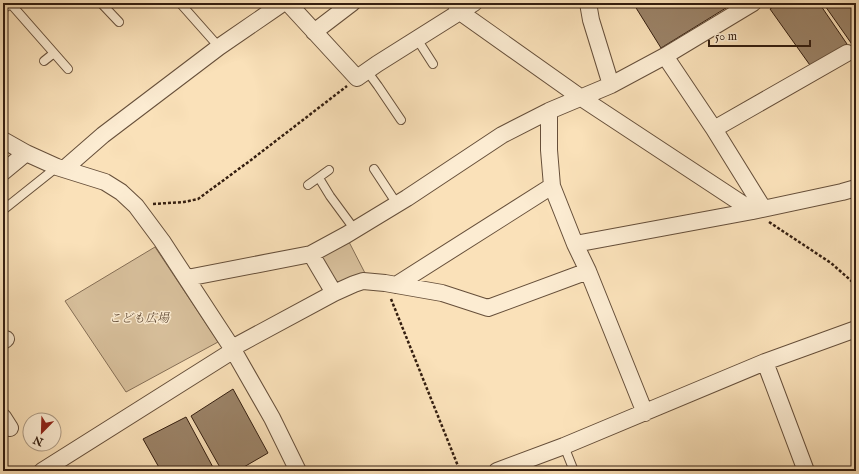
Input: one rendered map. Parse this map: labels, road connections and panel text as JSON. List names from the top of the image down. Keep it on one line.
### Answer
{"parks":["こども広場"],"scale_bar":"50 m","north":"bottom left"}
